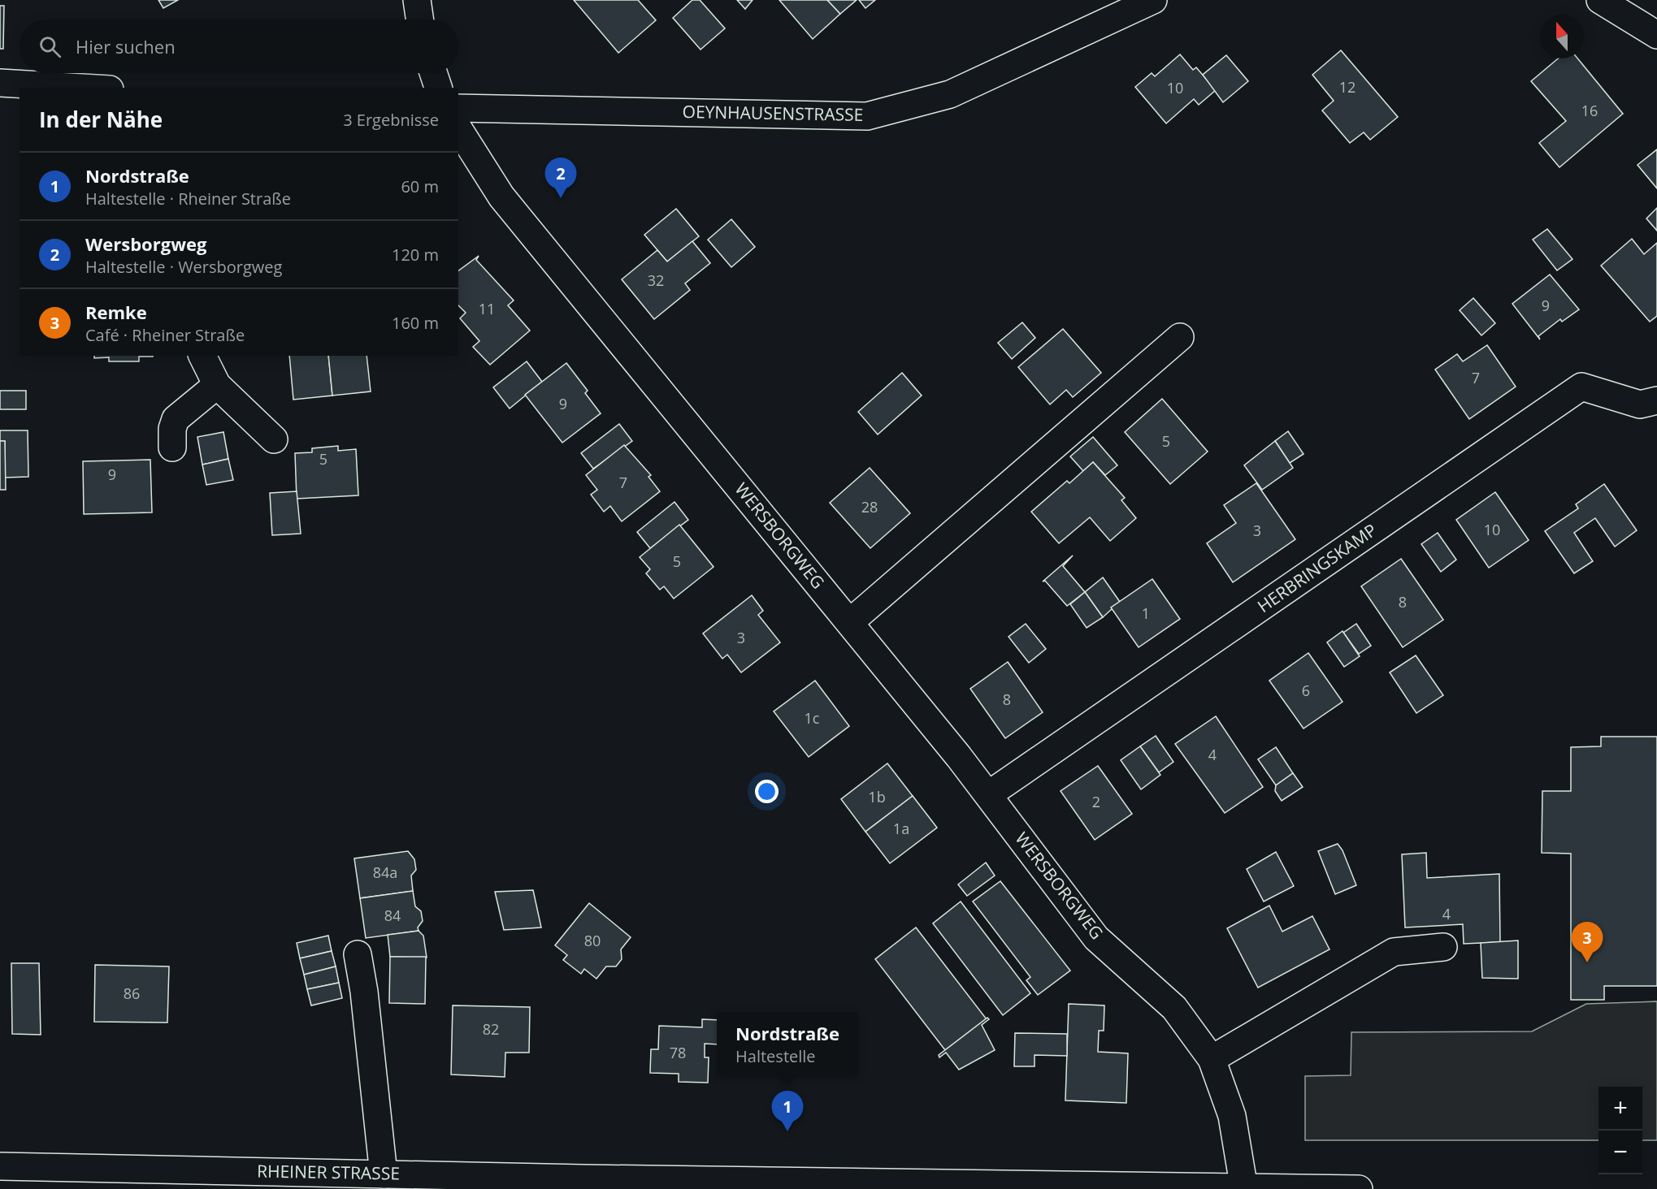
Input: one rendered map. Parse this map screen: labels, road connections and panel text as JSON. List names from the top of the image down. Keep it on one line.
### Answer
{"streets":{"street":["OEYNHAUSENSTRASSE","WERSBORGWEG","HERBRINGSKAMP","RHEINER STRASSE"]},"crossings":[["WERSBORGWEG","HERBRINGSKAMP"],["WERSBORGWEG","RHEINER STRASSE"]],"house_numbers":["12","10","16","32","9","11","7","9","5","5","9","7","28","10","3","5","8","1","3","6","8","1c","4","1b","2","1a","84a","4","84","80","86","82","78"],"north":"top","page":{"search":"Hier suchen","heading":["In der Nähe","3 Ergebnisse"],"list":[{"mark":"1","name":"Nordstraße","note":"Haltestelle · Rheiner Straße","value":"60 m"},{"mark":"2","name":"Wersborgweg","note":"Haltestelle · Wersborgweg","value":"120 m"},{"mark":"3","name":"Remke","note":"Café · Rheiner Straße","value":"160 m"}],"pins":["2","3","1"],"popup":["Nordstraße","Haltestelle"],"map_buttons":["+","−"]}}
